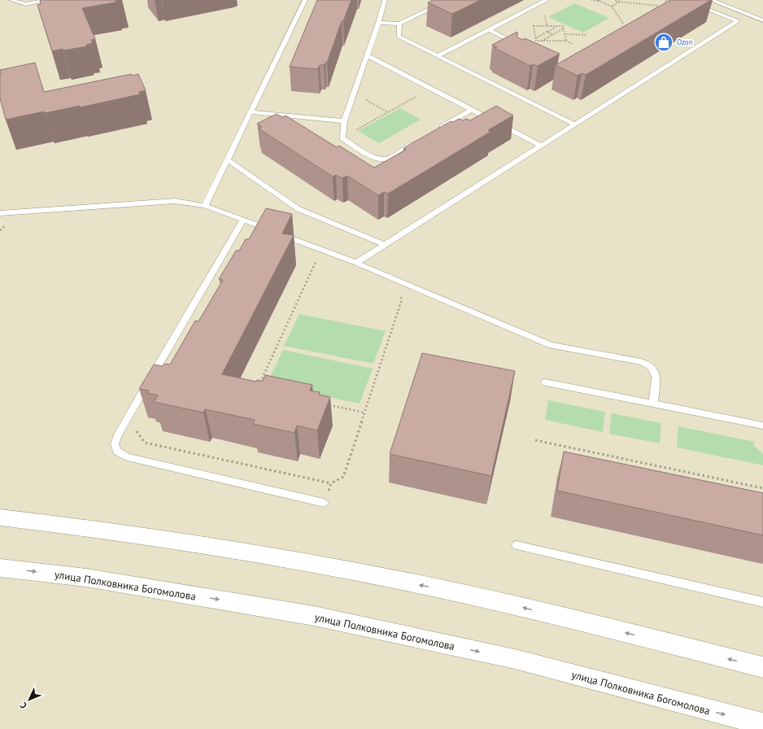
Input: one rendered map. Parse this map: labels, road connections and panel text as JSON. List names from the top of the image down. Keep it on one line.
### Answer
{"streets":{"street":["улица Полковника Богомолова"]},"places":{"shop":["Ozon"]},"north":"bottom left"}
